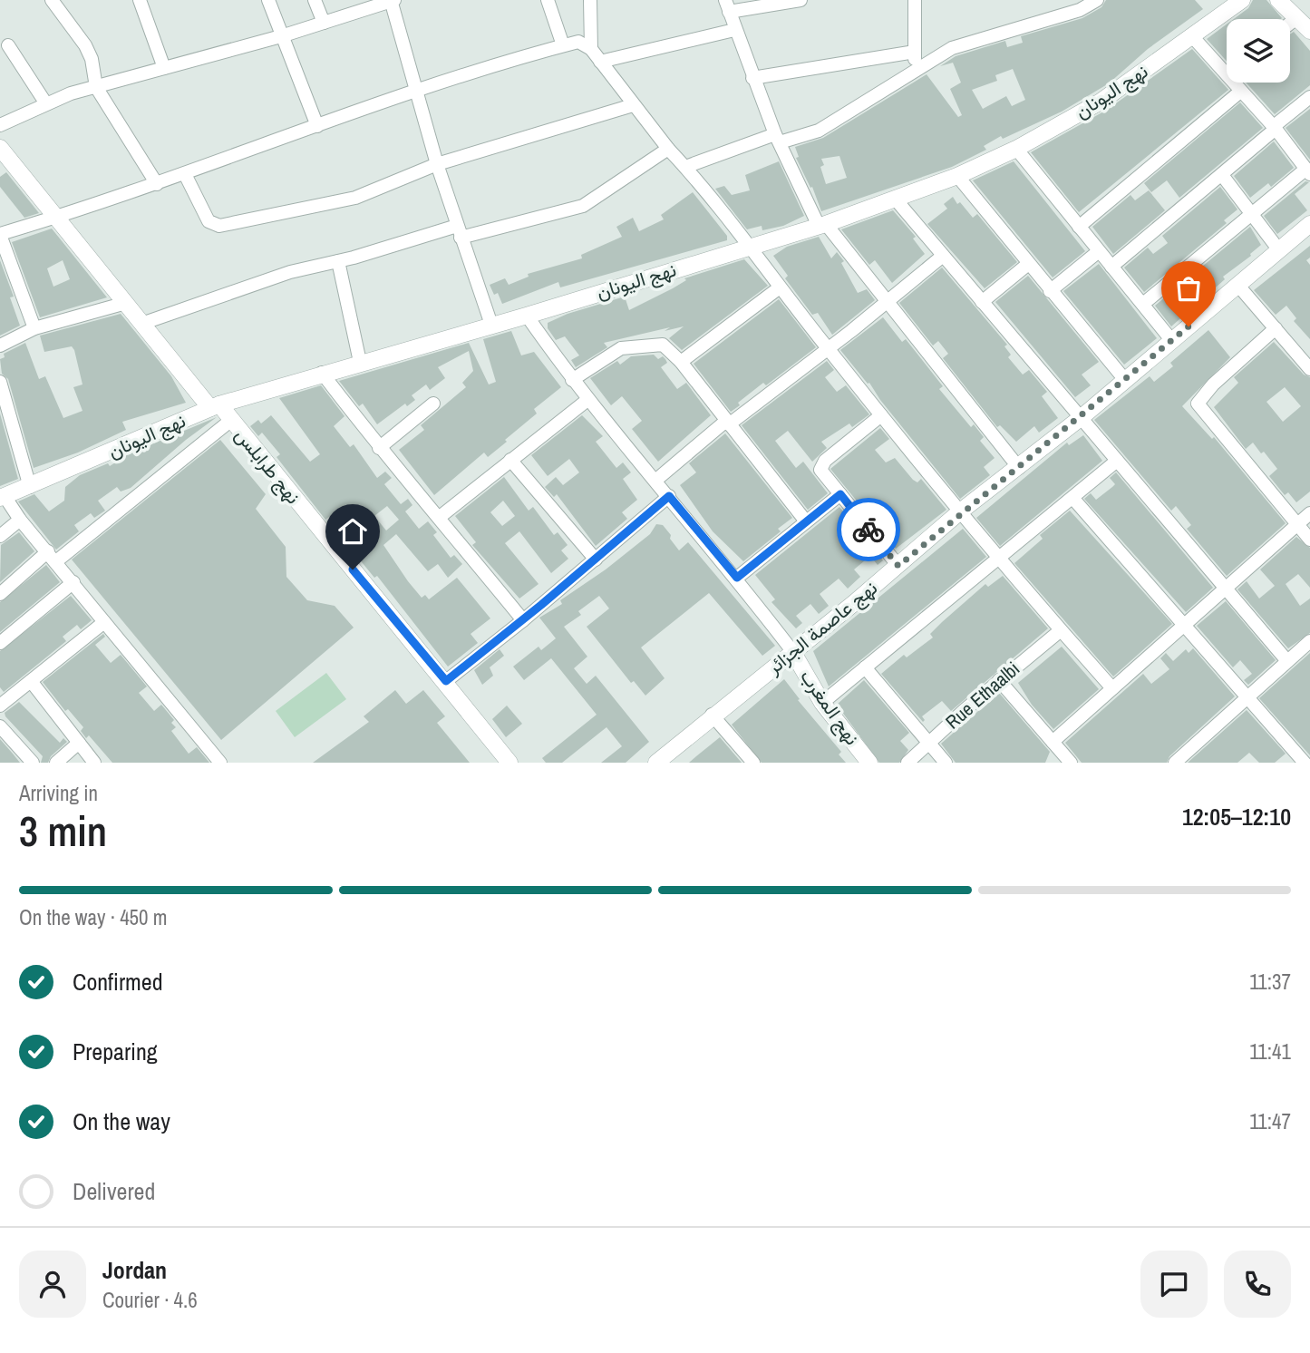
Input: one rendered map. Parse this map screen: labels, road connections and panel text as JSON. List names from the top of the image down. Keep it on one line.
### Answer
{"streets":{"street":["نهج اليونان","نهج طرابلس","نهج عاصمة الجزائر","Rue Ethaalbi","نهج المغرب"]},"crossings":[["نهج اليونان","نهج طرابلس"],["نهج عاصمة الجزائر","نهج المغرب"]],"page":{"heading":["3 min","Arriving in","12:05–12:10"],"panel":["Jordan","Courier · 4.6"],"bar":"On the way · 450 m","list":[["Confirmed","11:37"],["Preparing","11:41"],["On the way","11:47"],"Delivered"]}}
